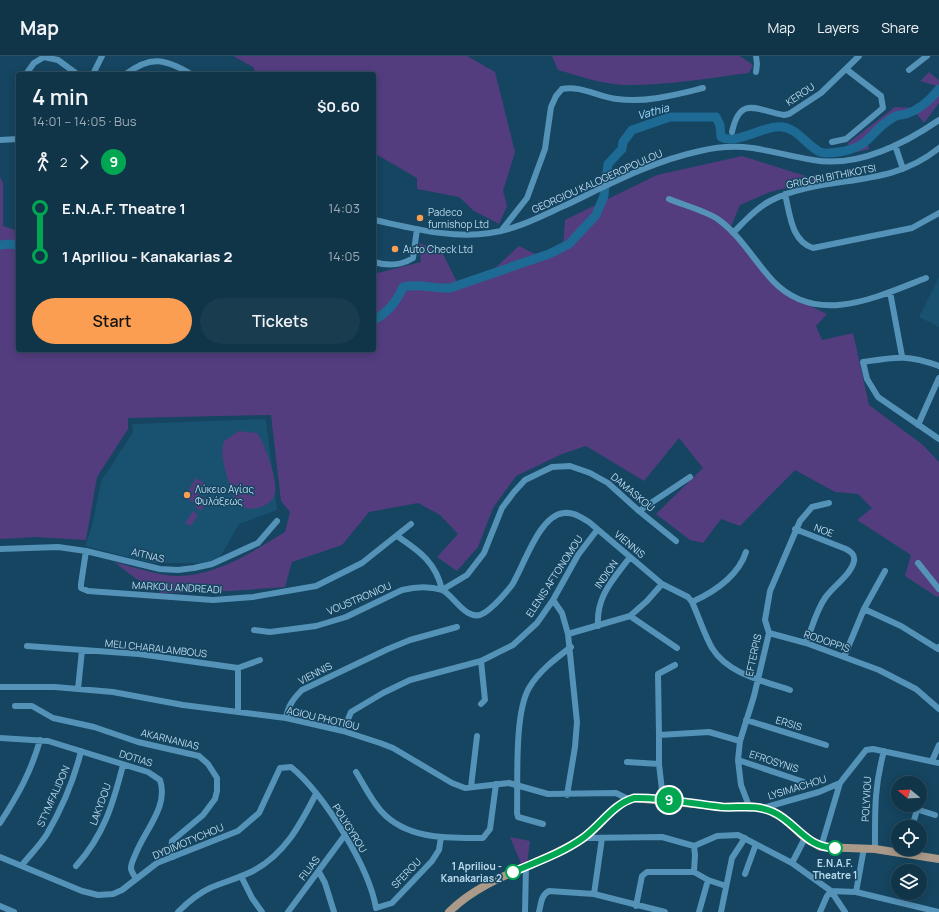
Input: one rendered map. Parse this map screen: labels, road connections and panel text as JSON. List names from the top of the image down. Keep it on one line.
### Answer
{"streets":{"street":["KEROU","GRIGORI BITHIKOTSI","GEORGIOU KALOGEROPOULOU","DAMASKOU","NOE","VIENNIS","AITNAS","INDION","ELENIS AFTONOMOU","MARKOU ANDREADI","VOUSTRONIOU","RODOPPIS","MELI CHARALAMBOUS","EFTERPIS","AGIOU PHOTIOU","ERSIS","AKARNANIAS","DOTIAS","EFROSYNIS","LYSIMACHOU","STYMFALIDON","POLYVIOU","LAKYDOU","POLYGYROU","DYDIMOTYCHOU","FILIAS","SFEROU"]},"crossings":[["DAMASKOU","VIENNIS"],["DAMASKOU","VOUSTRONIOU"],["NOE","RODOPPIS"],["NOE","EFTERPIS"],["VIENNIS","INDION"],["VIENNIS","ELENIS AFTONOMOU"],["VIENNIS","VOUSTRONIOU"],["VIENNIS","AGIOU PHOTIOU"],["AITNAS","MARKOU ANDREADI"],["ELENIS AFTONOMOU","AGIOU PHOTIOU"],["RODOPPIS","EFTERPIS"],["EFTERPIS","ERSIS"],["EFTERPIS","EFROSYNIS"],["AKARNANIAS","DYDIMOTYCHOU"],["DOTIAS","STYMFALIDON"],["DOTIAS","LAKYDOU"],["DOTIAS","DYDIMOTYCHOU"],["LYSIMACHOU","POLYVIOU"],["STYMFALIDON","DYDIMOTYCHOU"],["POLYGYROU","DYDIMOTYCHOU"],["POLYGYROU","FILIAS"],["POLYGYROU","SFEROU"]],"water":["Vathia"],"places":["Padeco furnishop Ltd","Auto Check Ltd","Λύκειο Αγίας Φυλάξεως","E.N.A.F. Theatre 1","1 Apriliou - Kanakarias 2"],"lines":["bus line 9"],"north":"left","page":{"header":"Map","nav":["Map","Layers","Share"],"on_map":"9","heading":["4 min","14:01 – 14:05 · Bus","$0.60"],"legs":["2","9"],"list":[{"name":"E.N.A.F. Theatre 1","value":"14:03"},{"name":"1 Apriliou - Kanakarias 2","value":"14:05"}],"buttons":["Start","Tickets"]}}
